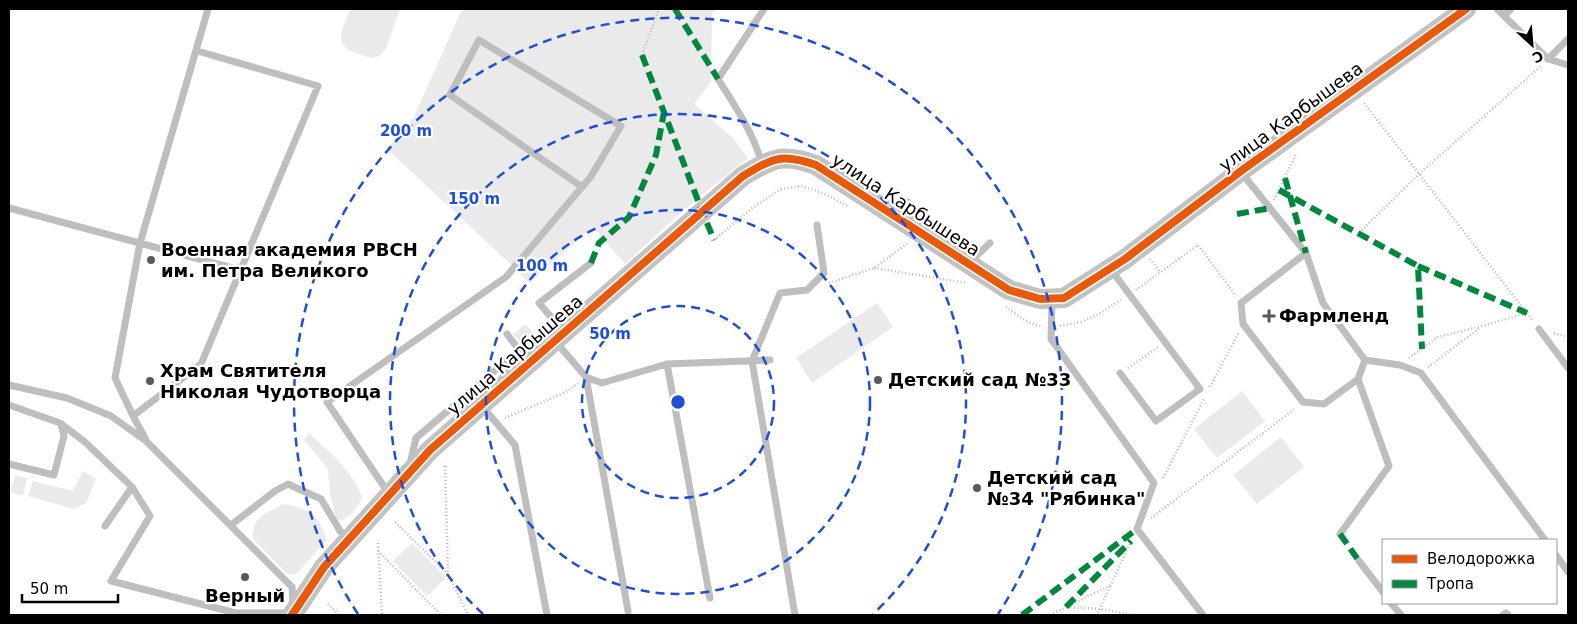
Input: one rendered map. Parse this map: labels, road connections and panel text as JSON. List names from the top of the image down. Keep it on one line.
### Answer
{"streets":{"street":["улица Карбышева"]},"places":{"other":["Военная академия РВСН им. Петра Великого","Детский сад №33","Храм Святителя Николая Чудотворца","Детский сад №34 \"Рябинка\"","Верный"],"health":["Фармленд"]},"legend":["Велодорожка","Тропа"],"scale_bar":"50 m","north":"bottom right","rings":["200 m","150 m","100 m","50 m"]}
